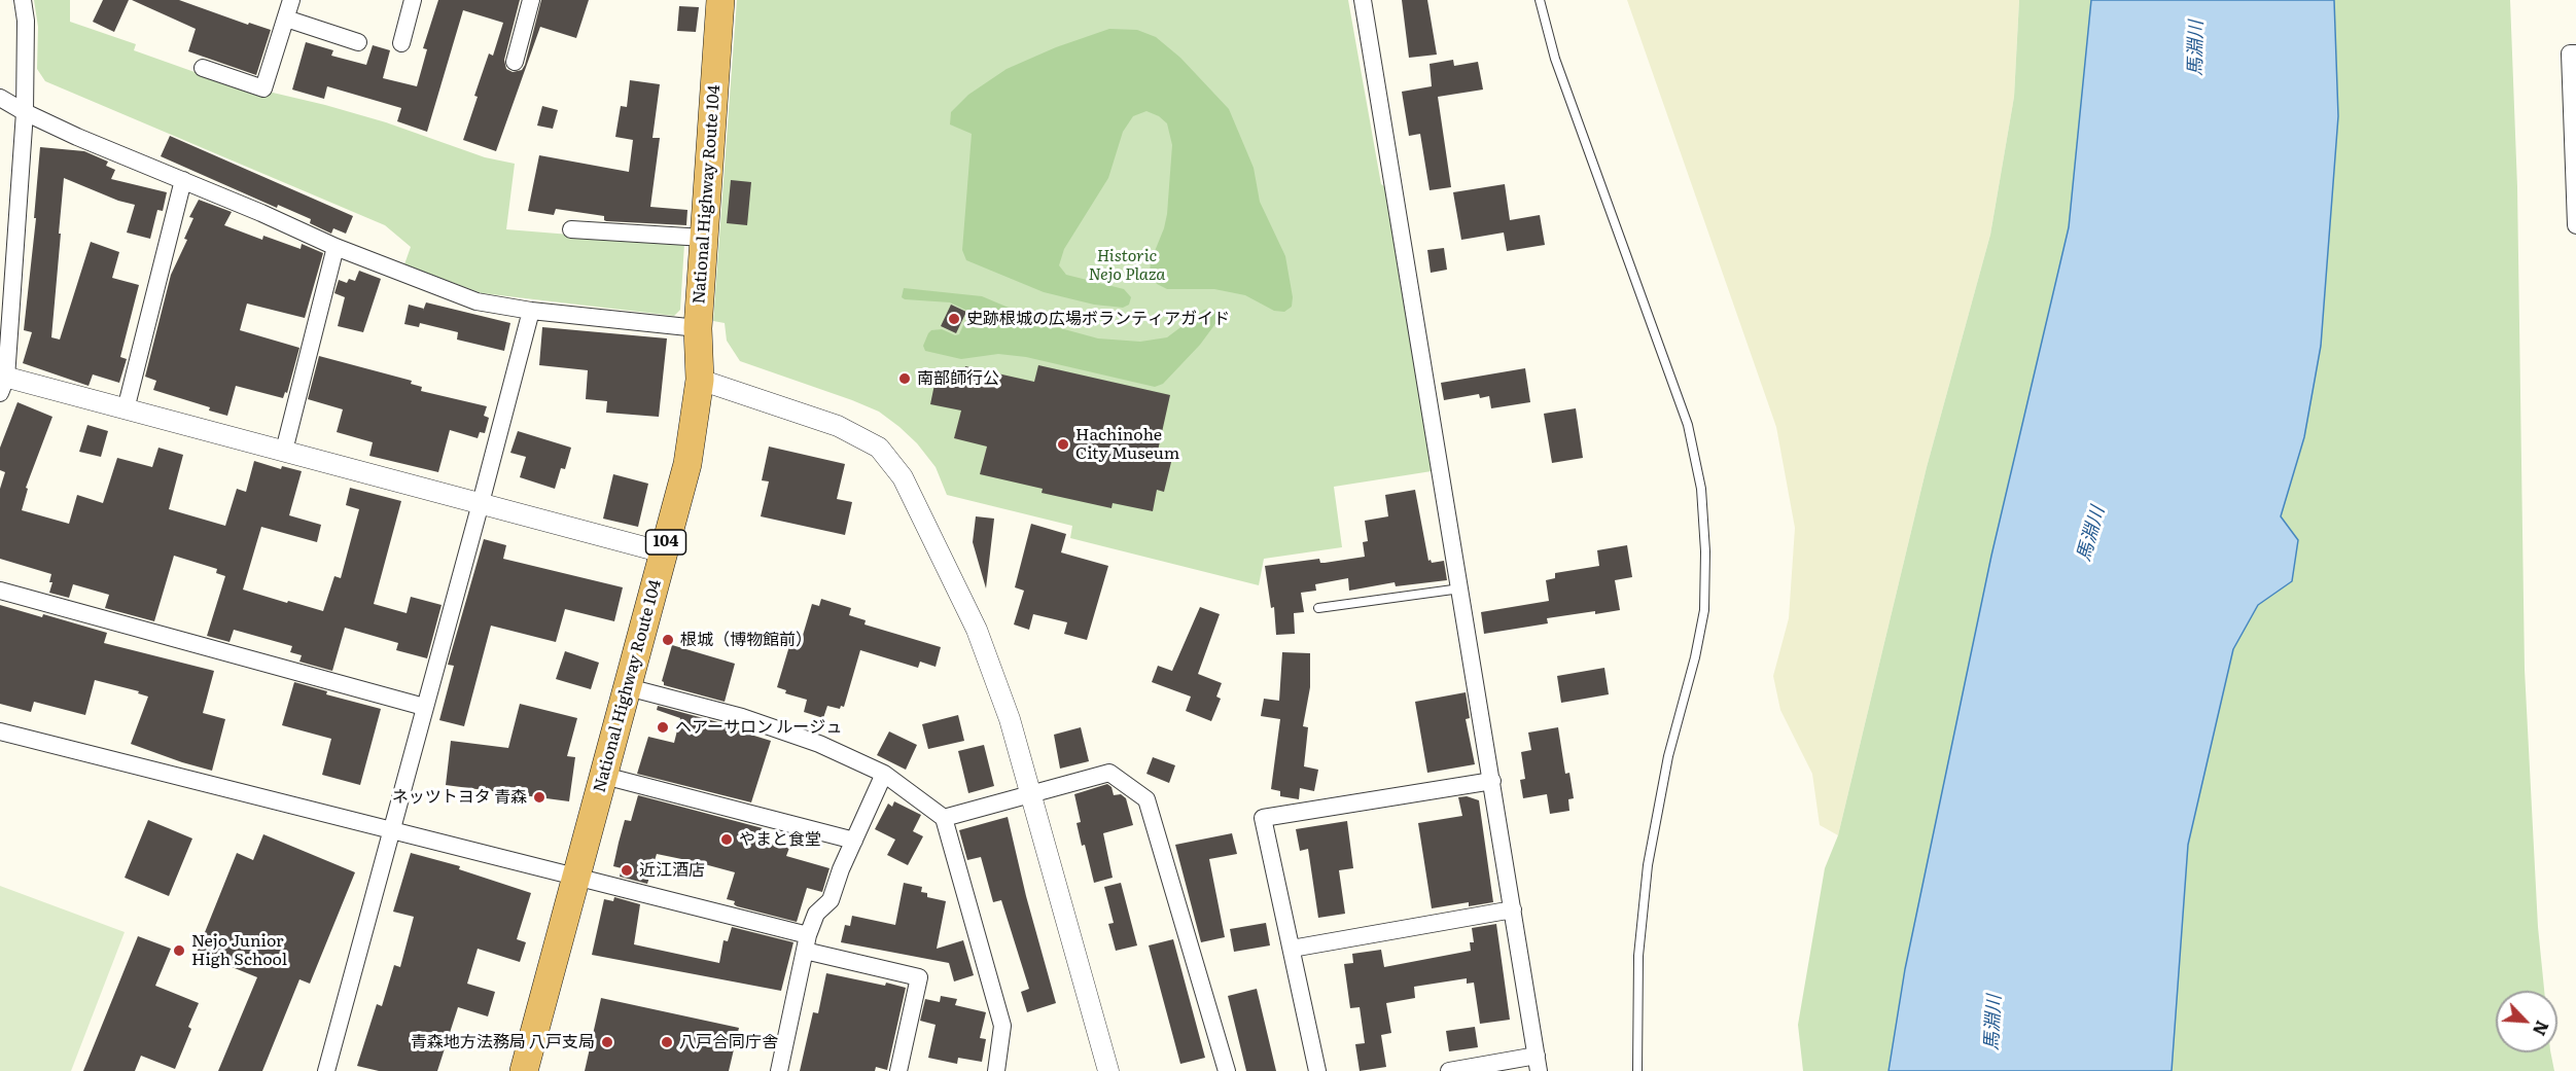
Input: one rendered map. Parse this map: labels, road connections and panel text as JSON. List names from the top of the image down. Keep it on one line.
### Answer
{"streets":{"highway":["National Highway Route 104","104"]},"water":["馬淵川"],"parks":["Historic Nejo Plaza"],"places":["史跡根城の広場ボランティアガイド","南部師行公","Hachinohe City Museum","根城（博物館前）","ヘアーサロン ルージュ","ネッツトヨタ 青森","やまと食堂","近江酒店","Nejo Junior High School","青森地方法務局 八戸支局","八戸合同庁舎"],"north":"bottom right"}
